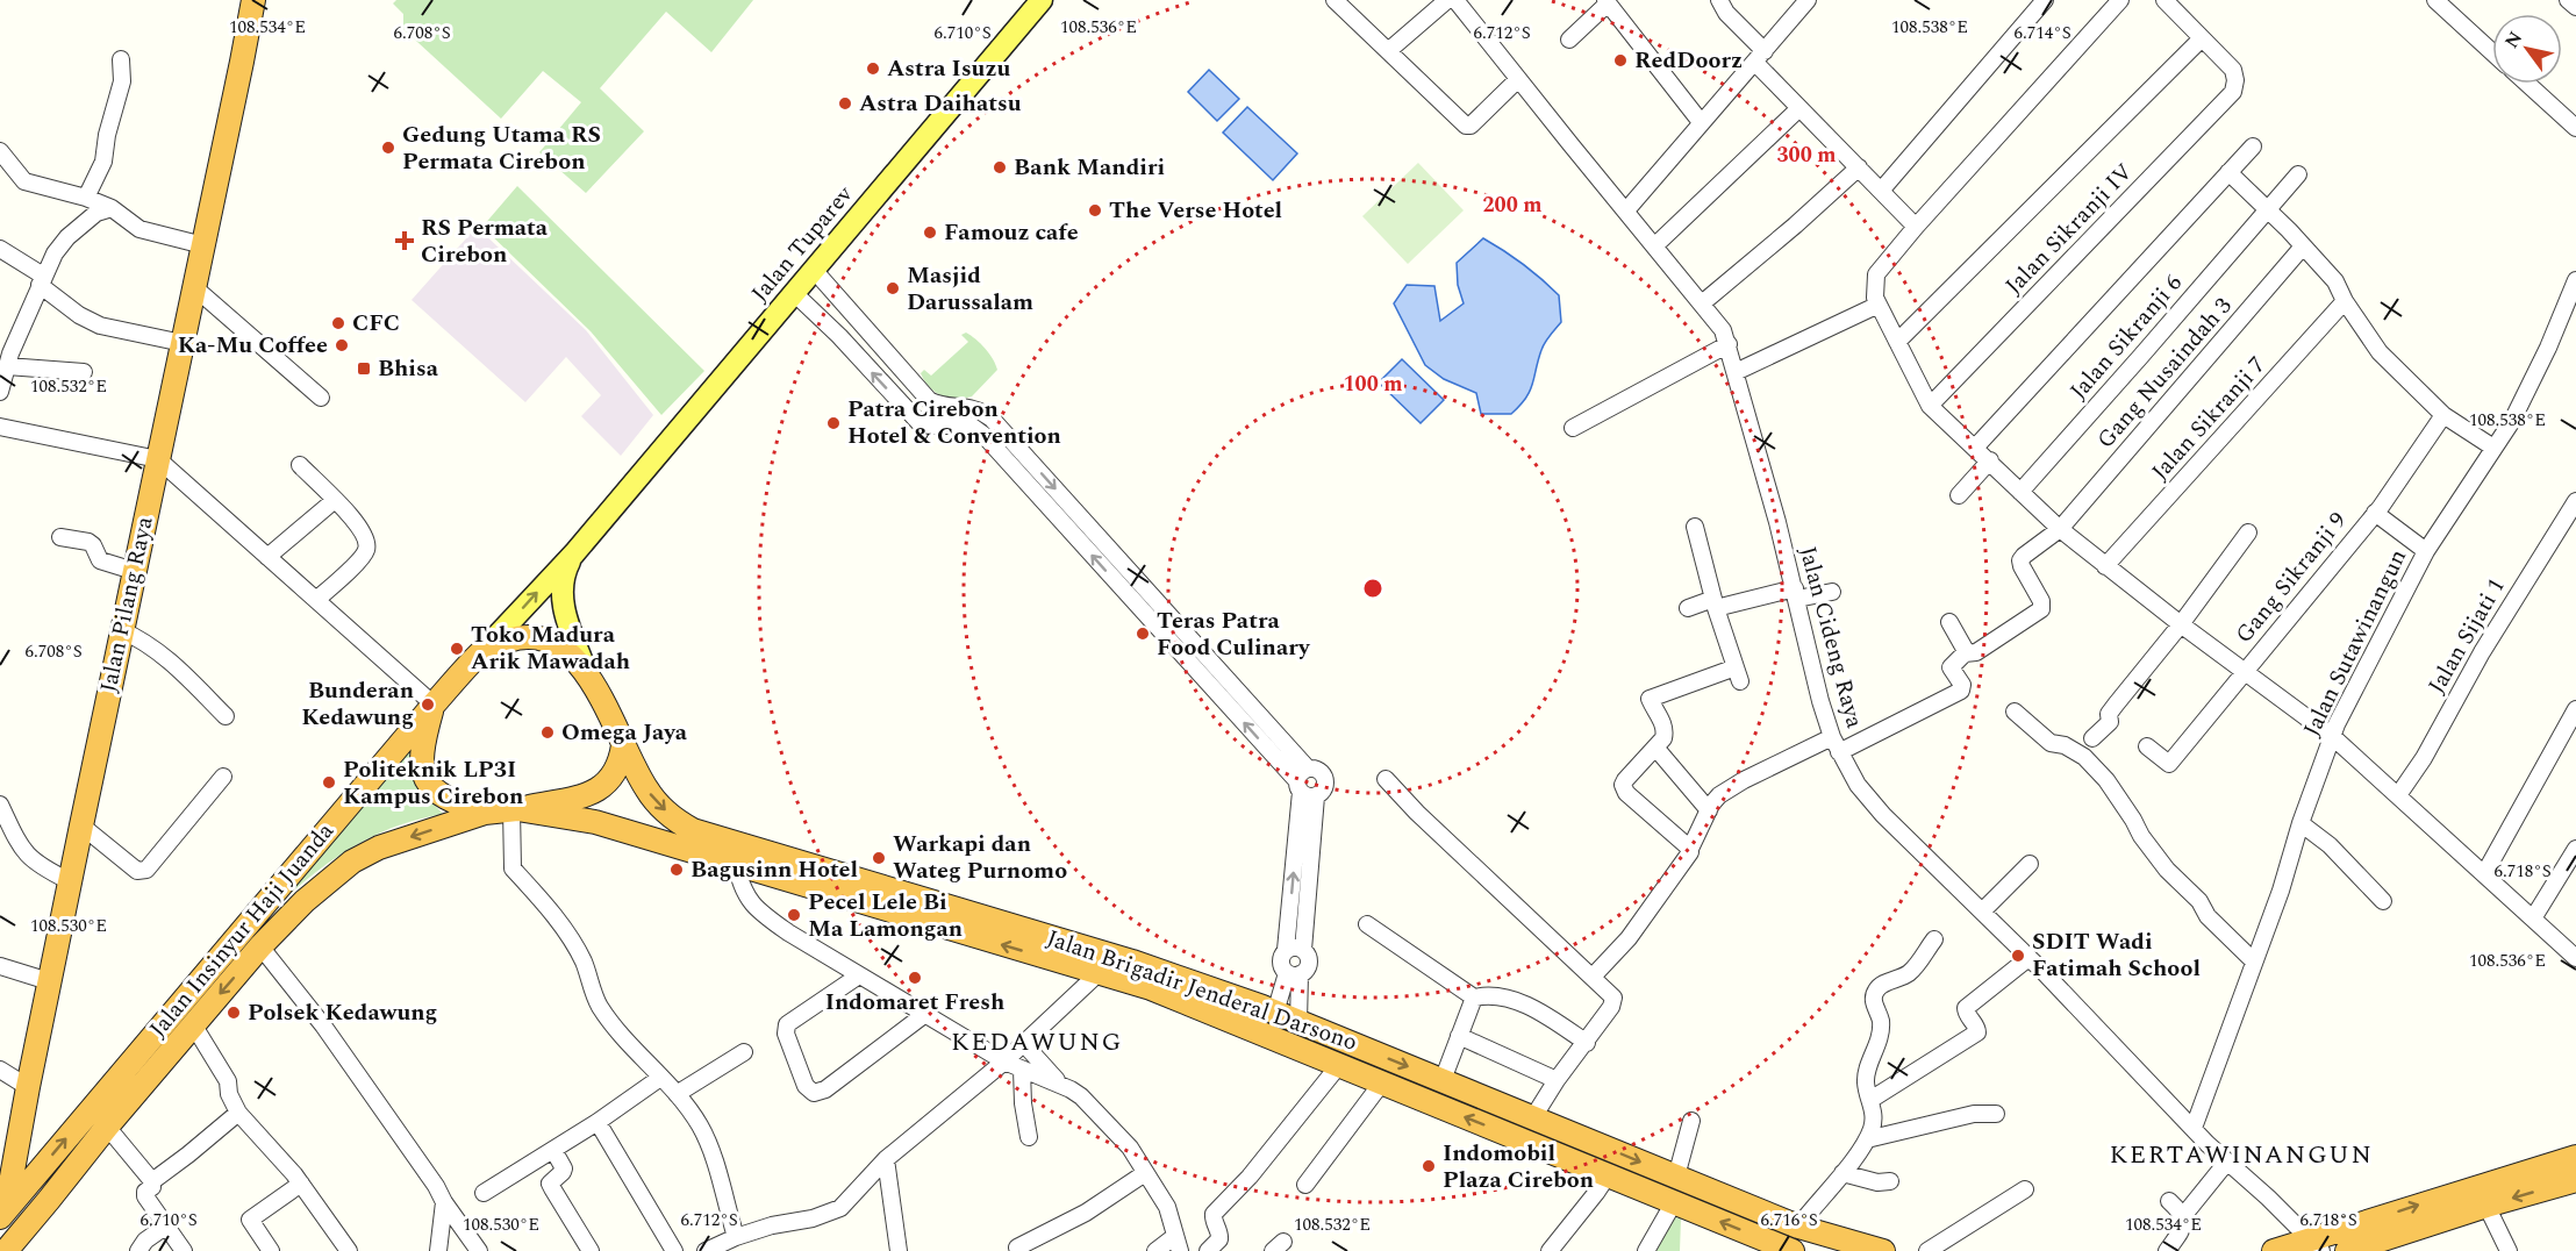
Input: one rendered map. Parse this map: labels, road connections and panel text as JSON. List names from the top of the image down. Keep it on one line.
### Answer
{"streets":{"highway":["Jalan Pilang Raya","Jalan Insinyur Haji Juanda","Jalan Brigadir Jenderal Darsono"],"main road":["Jalan Tuparev"],"street":["Jalan Sikranji IV","Jalan Sikranji 6","Gang Nusaindah 3","Jalan Sikranji 7","Gang Sikranji 9","Jalan Sijati 1","Jalan Cideng Raya","Jalan Sutawinangun"]},"crossings":[["Jalan Tuparev","Jalan Insinyur Haji Juanda"],["Jalan Tuparev","Jalan Brigadir Jenderal Darsono"],["Jalan Pilang Raya","Jalan Insinyur Haji Juanda"],["Jalan Cideng Raya","Jalan Sutawinangun"],["Jalan Insinyur Haji Juanda","Jalan Brigadir Jenderal Darsono"]],"districts":["KEDAWUNG","KERTAWINANGUN"],"places":{"other":["RedDoorz","Astra Isuzu","Astra Daihatsu","Gedung Utama RS Permata Cirebon","Bank Mandiri","The Verse Hotel","Famouz cafe","Masjid Darussalam","CFC","Ka-Mu Coffee","Patra Cirebon Hotel & Convention","Teras Patra Food Culinary","Toko Madura Arik Mawadah","Bunderan Kedawung","Omega Jaya","Politeknik LP3I Kampus Cirebon","Warkapi dan Wateg Purnomo","Bagusinn Hotel","Pecel Lele Bi Ma Lamongan","SDIT Wadi Fatimah School","Indomaret Fresh","Polsek Kedawung","Indomobil Plaza Cirebon"],"health":["RS Permata Cirebon"],"transit":["Bhisa"]},"north":"top left","coordinates":["108.538°E","108.534°E","108.536°E","6.708°S","6.710°S","6.712°S","6.714°S","108.532°E","6.718°S","108.530°E","6.716°S"],"rings":["300 m","200 m","100 m"]}
